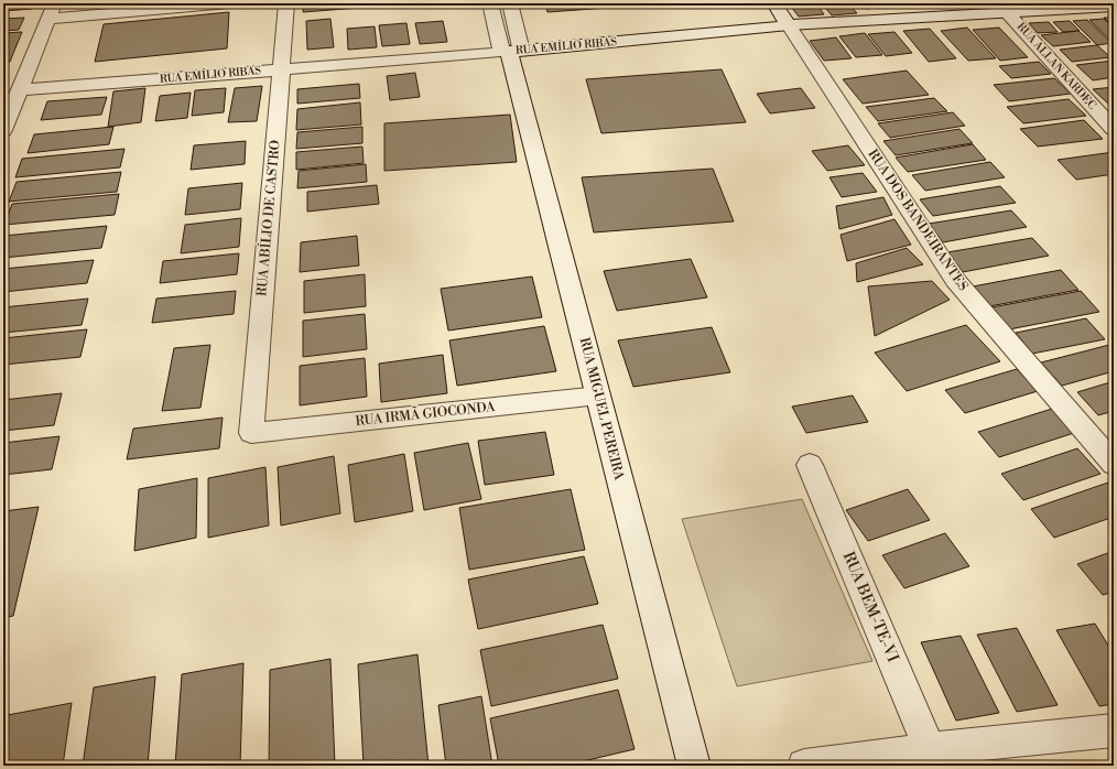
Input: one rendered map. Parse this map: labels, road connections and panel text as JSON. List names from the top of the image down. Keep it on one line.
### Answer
{"streets":{"street":["RUA EMÍLIO RIBAS","RUA ALLAN KARDEC","RUA ABÍLIO DE CASTRO","RUA DOS BANDEIRANTES","RUA MIGUEL PEREIRA","RUA IRMÃ GIOCONDA","RUA BEM-TE-VI"]},"crossings":[["RUA EMÍLIO RIBAS","RUA ALLAN KARDEC"],["RUA EMÍLIO RIBAS","RUA ABÍLIO DE CASTRO"],["RUA EMÍLIO RIBAS","RUA DOS BANDEIRANTES"],["RUA EMÍLIO RIBAS","RUA MIGUEL PEREIRA"],["RUA ABÍLIO DE CASTRO","RUA IRMÃ GIOCONDA"],["RUA MIGUEL PEREIRA","RUA IRMÃ GIOCONDA"]]}
